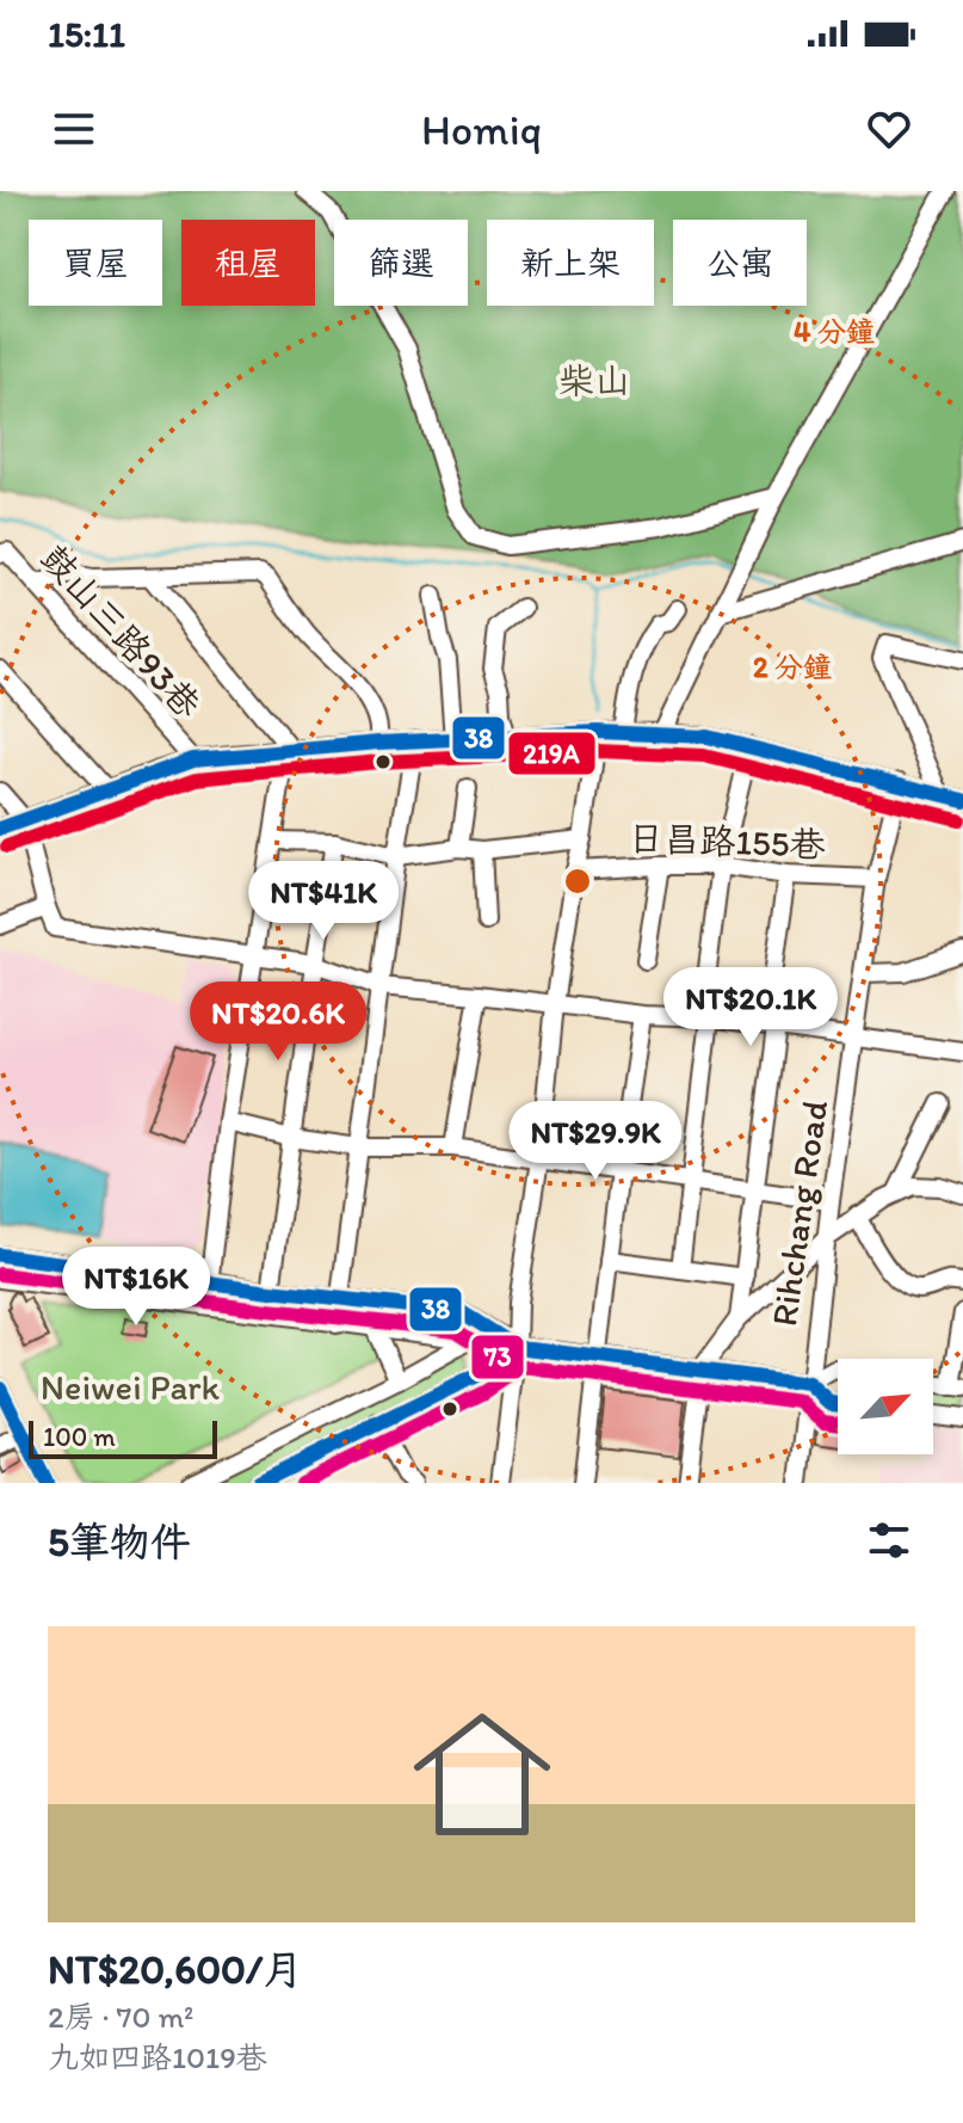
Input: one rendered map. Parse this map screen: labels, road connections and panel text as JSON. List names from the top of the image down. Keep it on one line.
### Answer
{"streets":{"street":["鼓山三路93巷","日昌路155巷","Rihchang Road"]},"crossings":[["日昌路155巷","Rihchang Road"]],"parks":["柴山","Neiwei Park"],"lines":["transit line 38","transit line 219A","transit line 73"],"scale_bar":"100 m","north":"top right","page":{"status":"15:11","header":"Homiq","chip":["買屋","租屋","篩選","新上架","公寓"],"price":["NT$41K","NT$20.1K","NT$20.6K","NT$29.9K","NT$16K"],"scale":"100 m","heading":"5筆物件","list":[{"name":"NT$20,600/月","note":"2房 · 70 m² · 九如四路1019巷"}]},"rings":["4 分鐘","2 分鐘"]}
